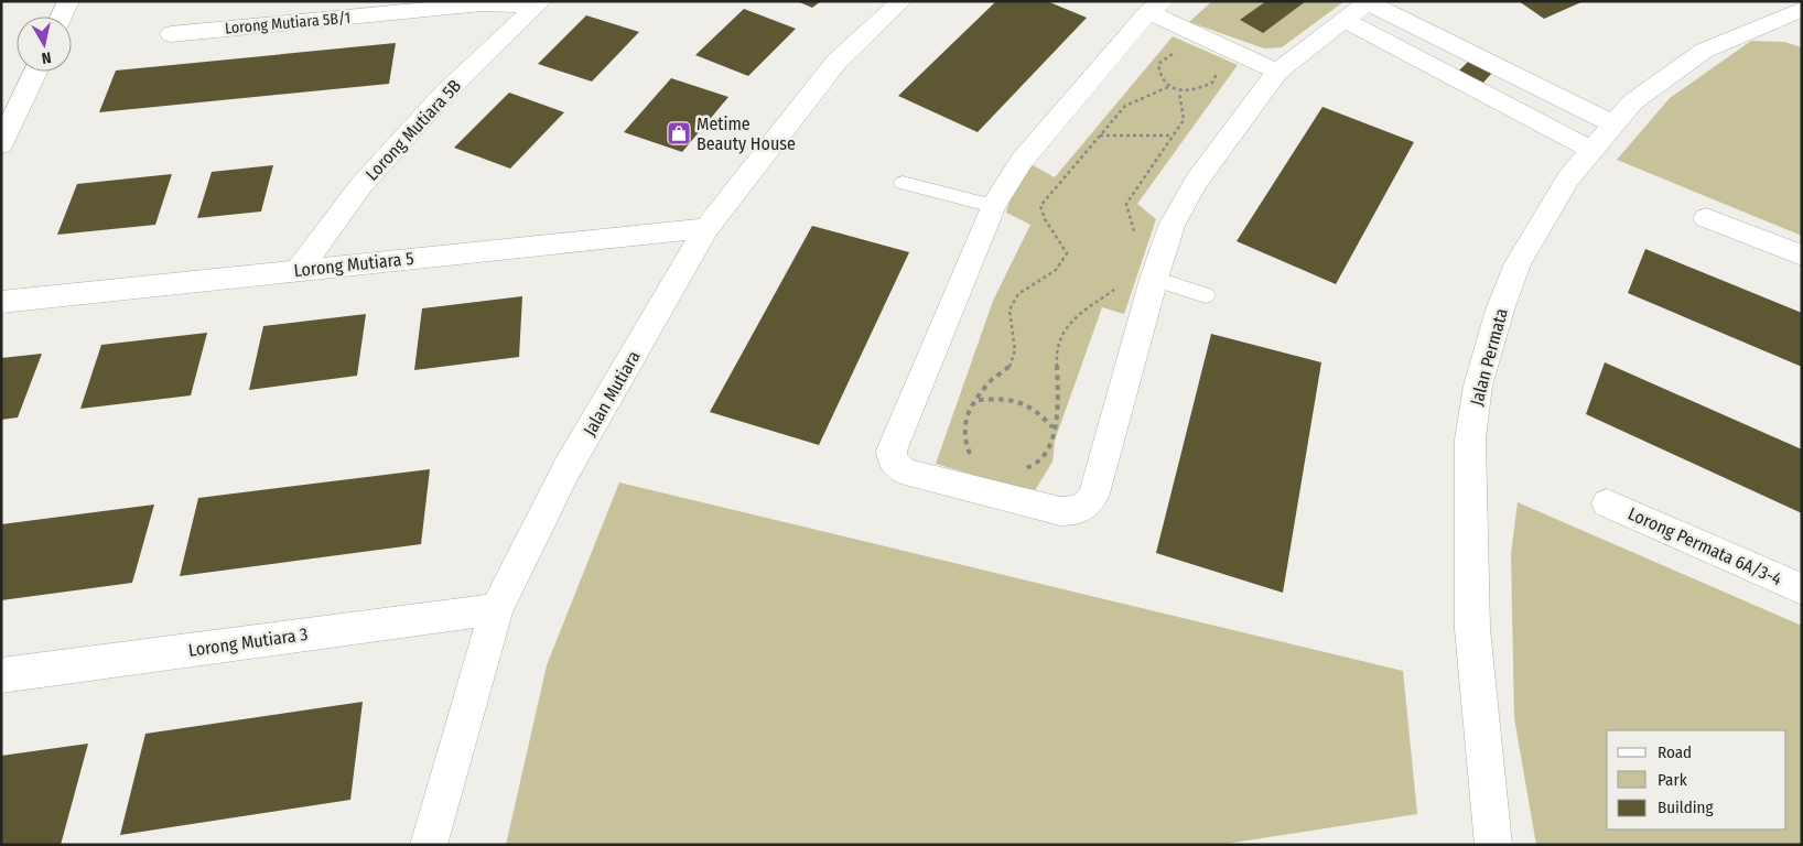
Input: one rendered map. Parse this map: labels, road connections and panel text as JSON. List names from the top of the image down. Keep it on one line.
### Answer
{"streets":{"street":["Lorong Mutiara 5B/1","Lorong Mutiara 5B","Lorong Mutiara 5","Jalan Permata","Jalan Mutiara","Lorong Permata 6A/3-4","Lorong Mutiara 3"]},"crossings":[["Lorong Mutiara 5B/1","Lorong Mutiara 5B"],["Lorong Mutiara 5B","Lorong Mutiara 5"],["Lorong Mutiara 5","Jalan Mutiara"],["Jalan Mutiara","Lorong Mutiara 3"]],"places":{"shop":["Metime Beauty House"]},"legend":["Road","Park","Building"],"north":"bottom"}
